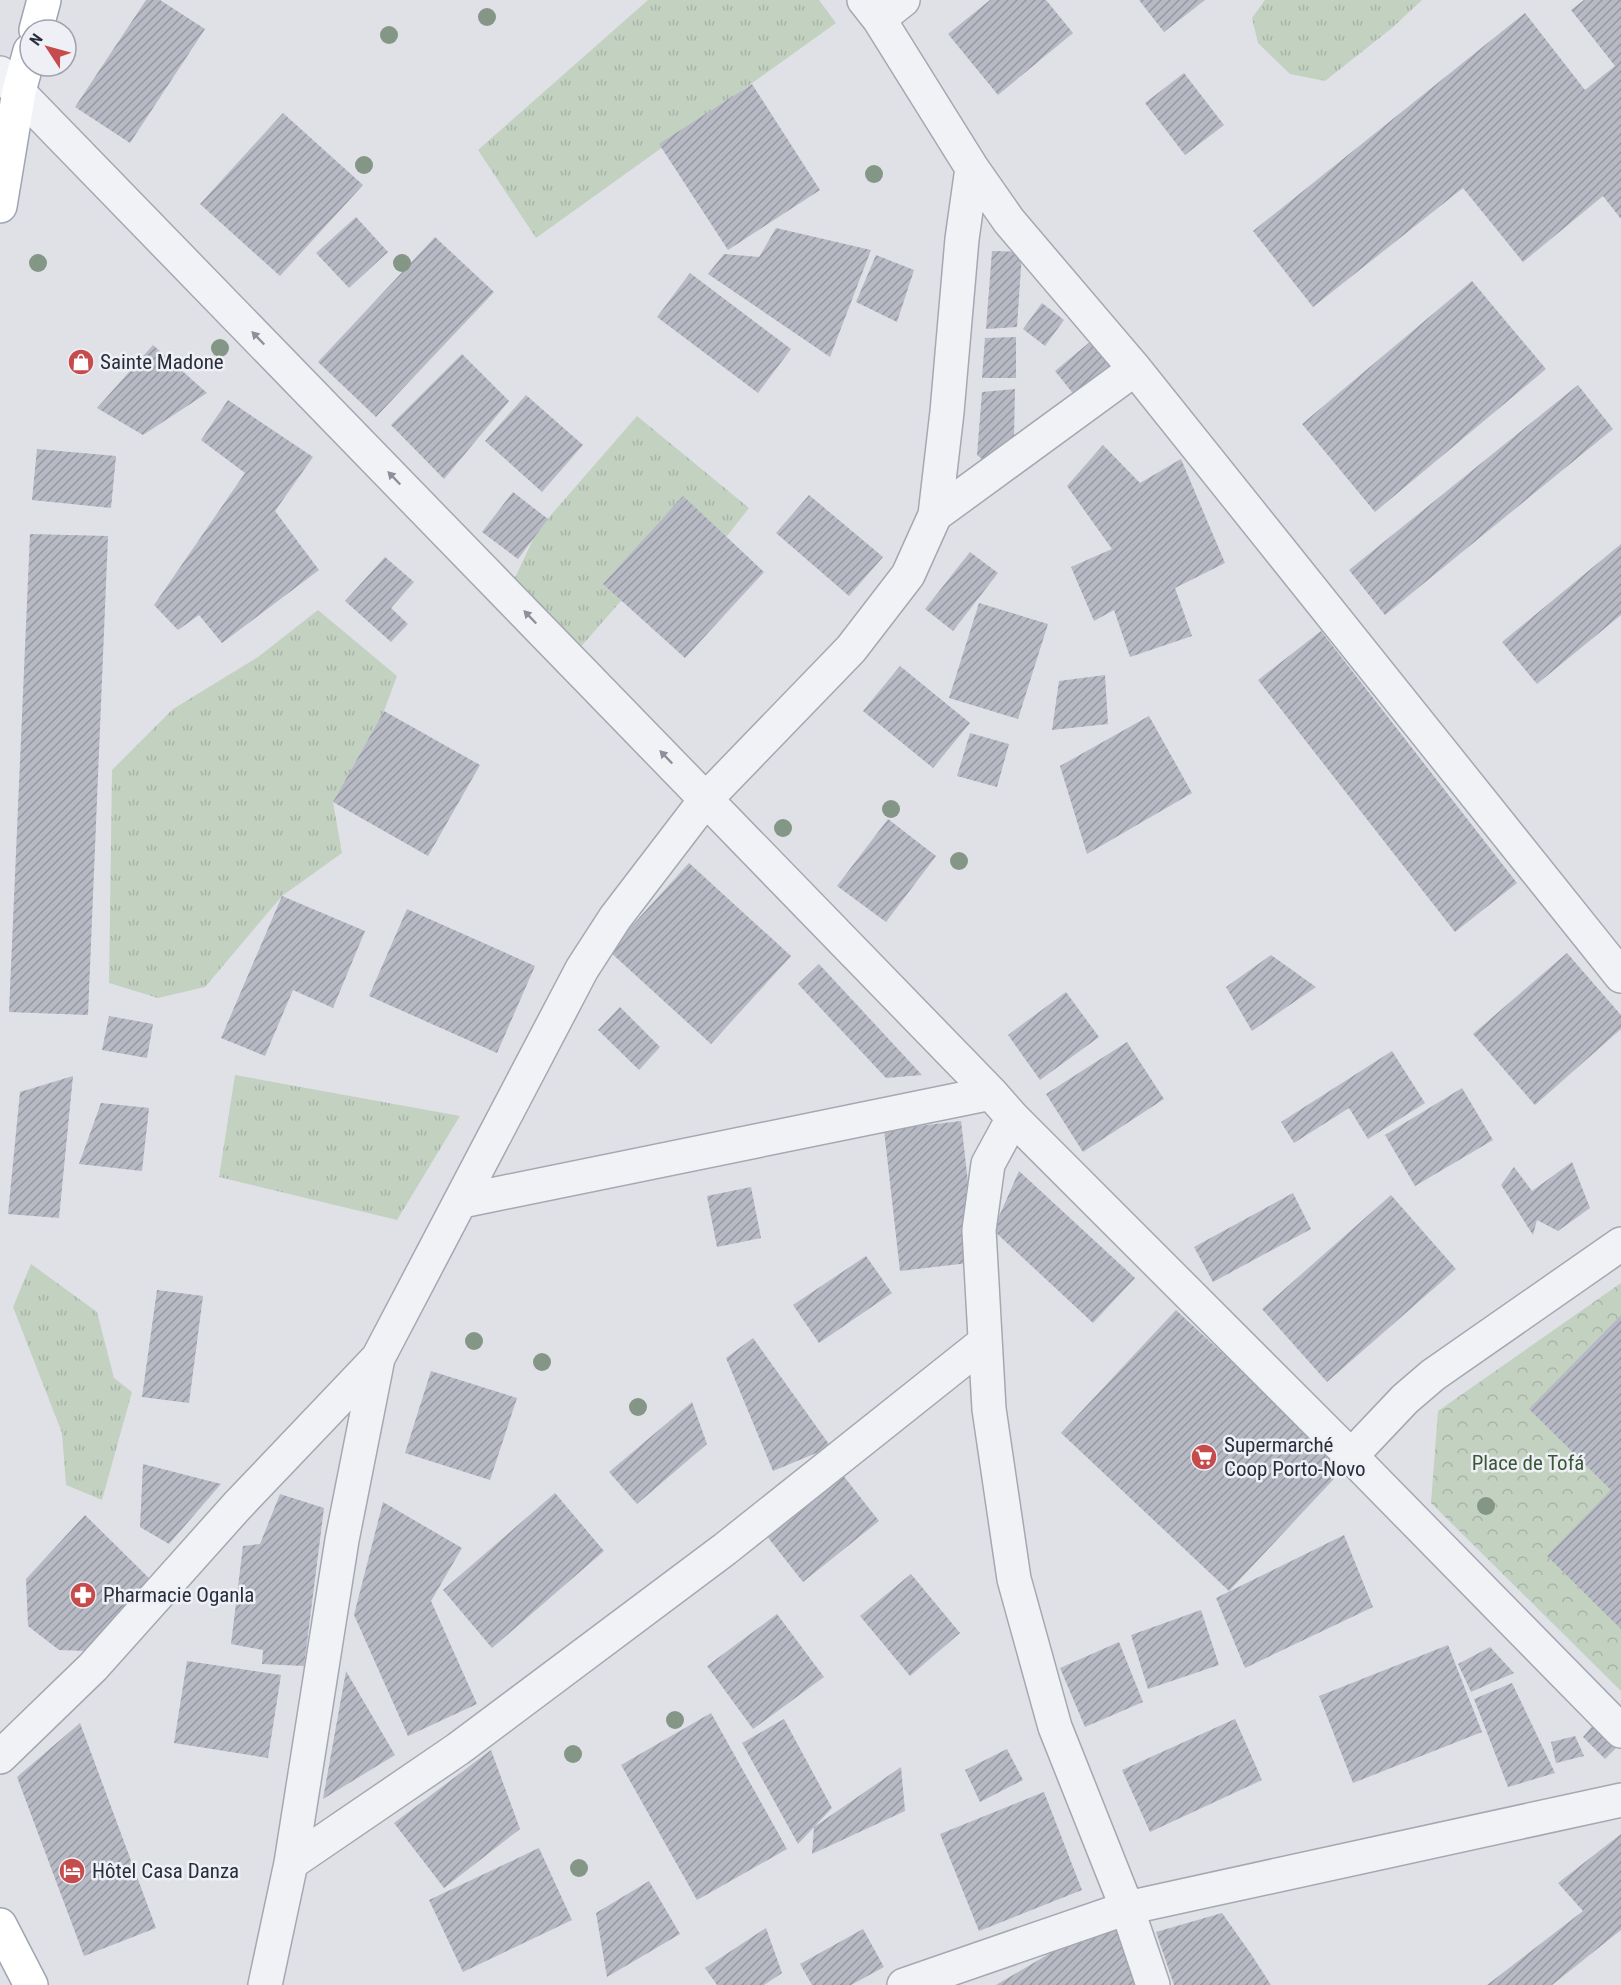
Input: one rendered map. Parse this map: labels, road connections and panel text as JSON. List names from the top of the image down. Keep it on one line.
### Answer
{"parks":["Place de Tofá"],"places":{"shop":["Sainte Madone"],"supermarket":["Supermarché Coop Porto-Novo"],"pharmacy":["Pharmacie Oganla"],"hotel":["Hôtel Casa Danza"]},"north":"top left"}
